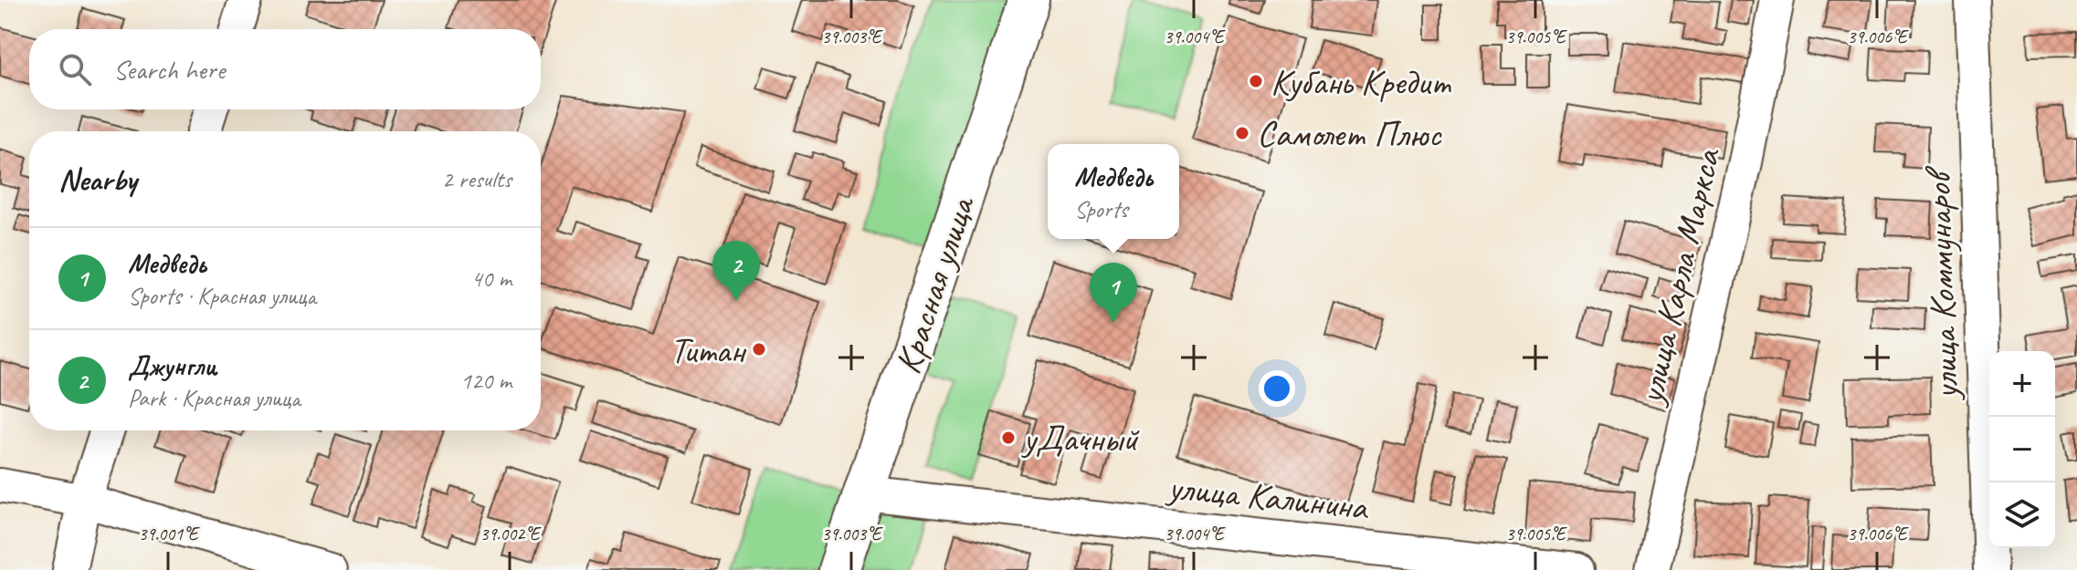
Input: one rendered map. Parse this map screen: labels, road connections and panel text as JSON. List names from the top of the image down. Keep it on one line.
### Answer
{"streets":{"street":["улица Карла Маркса","Красная улица","улица Коммунаров","улица Калинина"]},"crossings":[["Красная улица","улица Калинина"]],"places":["Кубань Кредит","Самолет Плюс","Титан","уДачный"],"page":{"search":"Search here","heading":["Nearby","2 results"],"popup":["Медведь","Sports"],"list":[{"mark":"1","name":"Медведь","note":"Sports · Красная улица","value":"40 m"},{"mark":"2","name":"Джунгли","note":"Park · Красная улица","value":"120 m"}],"pins":["2","1"],"map_buttons":["+","−"]},"coordinates":["39.003°E","39.004°E","39.005°E","39.006°E","39.001°E","39.002°E"]}
